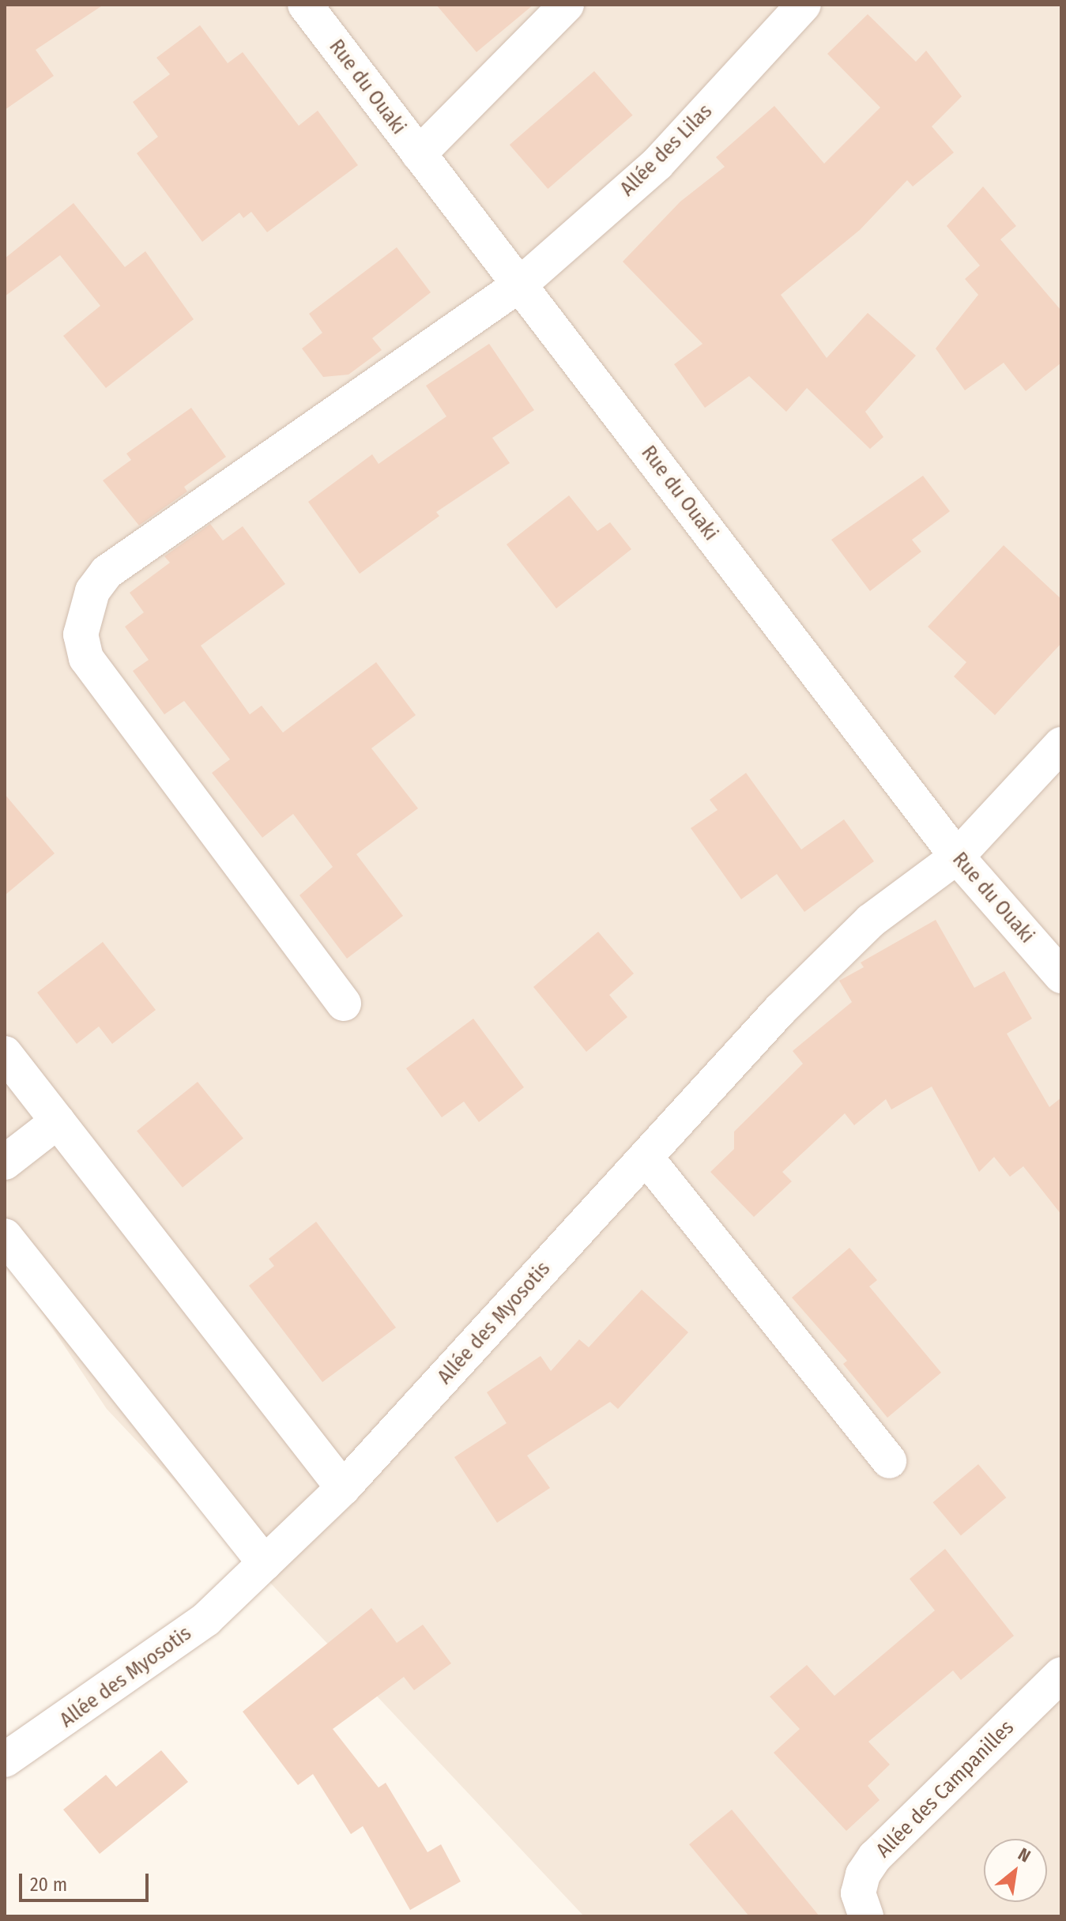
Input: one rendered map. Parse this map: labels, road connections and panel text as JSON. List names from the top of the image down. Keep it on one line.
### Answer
{"streets":{"street":["Rue du Ouaki","Allée des Lilas","Allée des Myosotis","Allée des Campanilles"]},"crossings":[["Rue du Ouaki","Allée des Lilas"],["Rue du Ouaki","Allée des Myosotis"]],"scale_bar":"20 m","north":"top right"}
